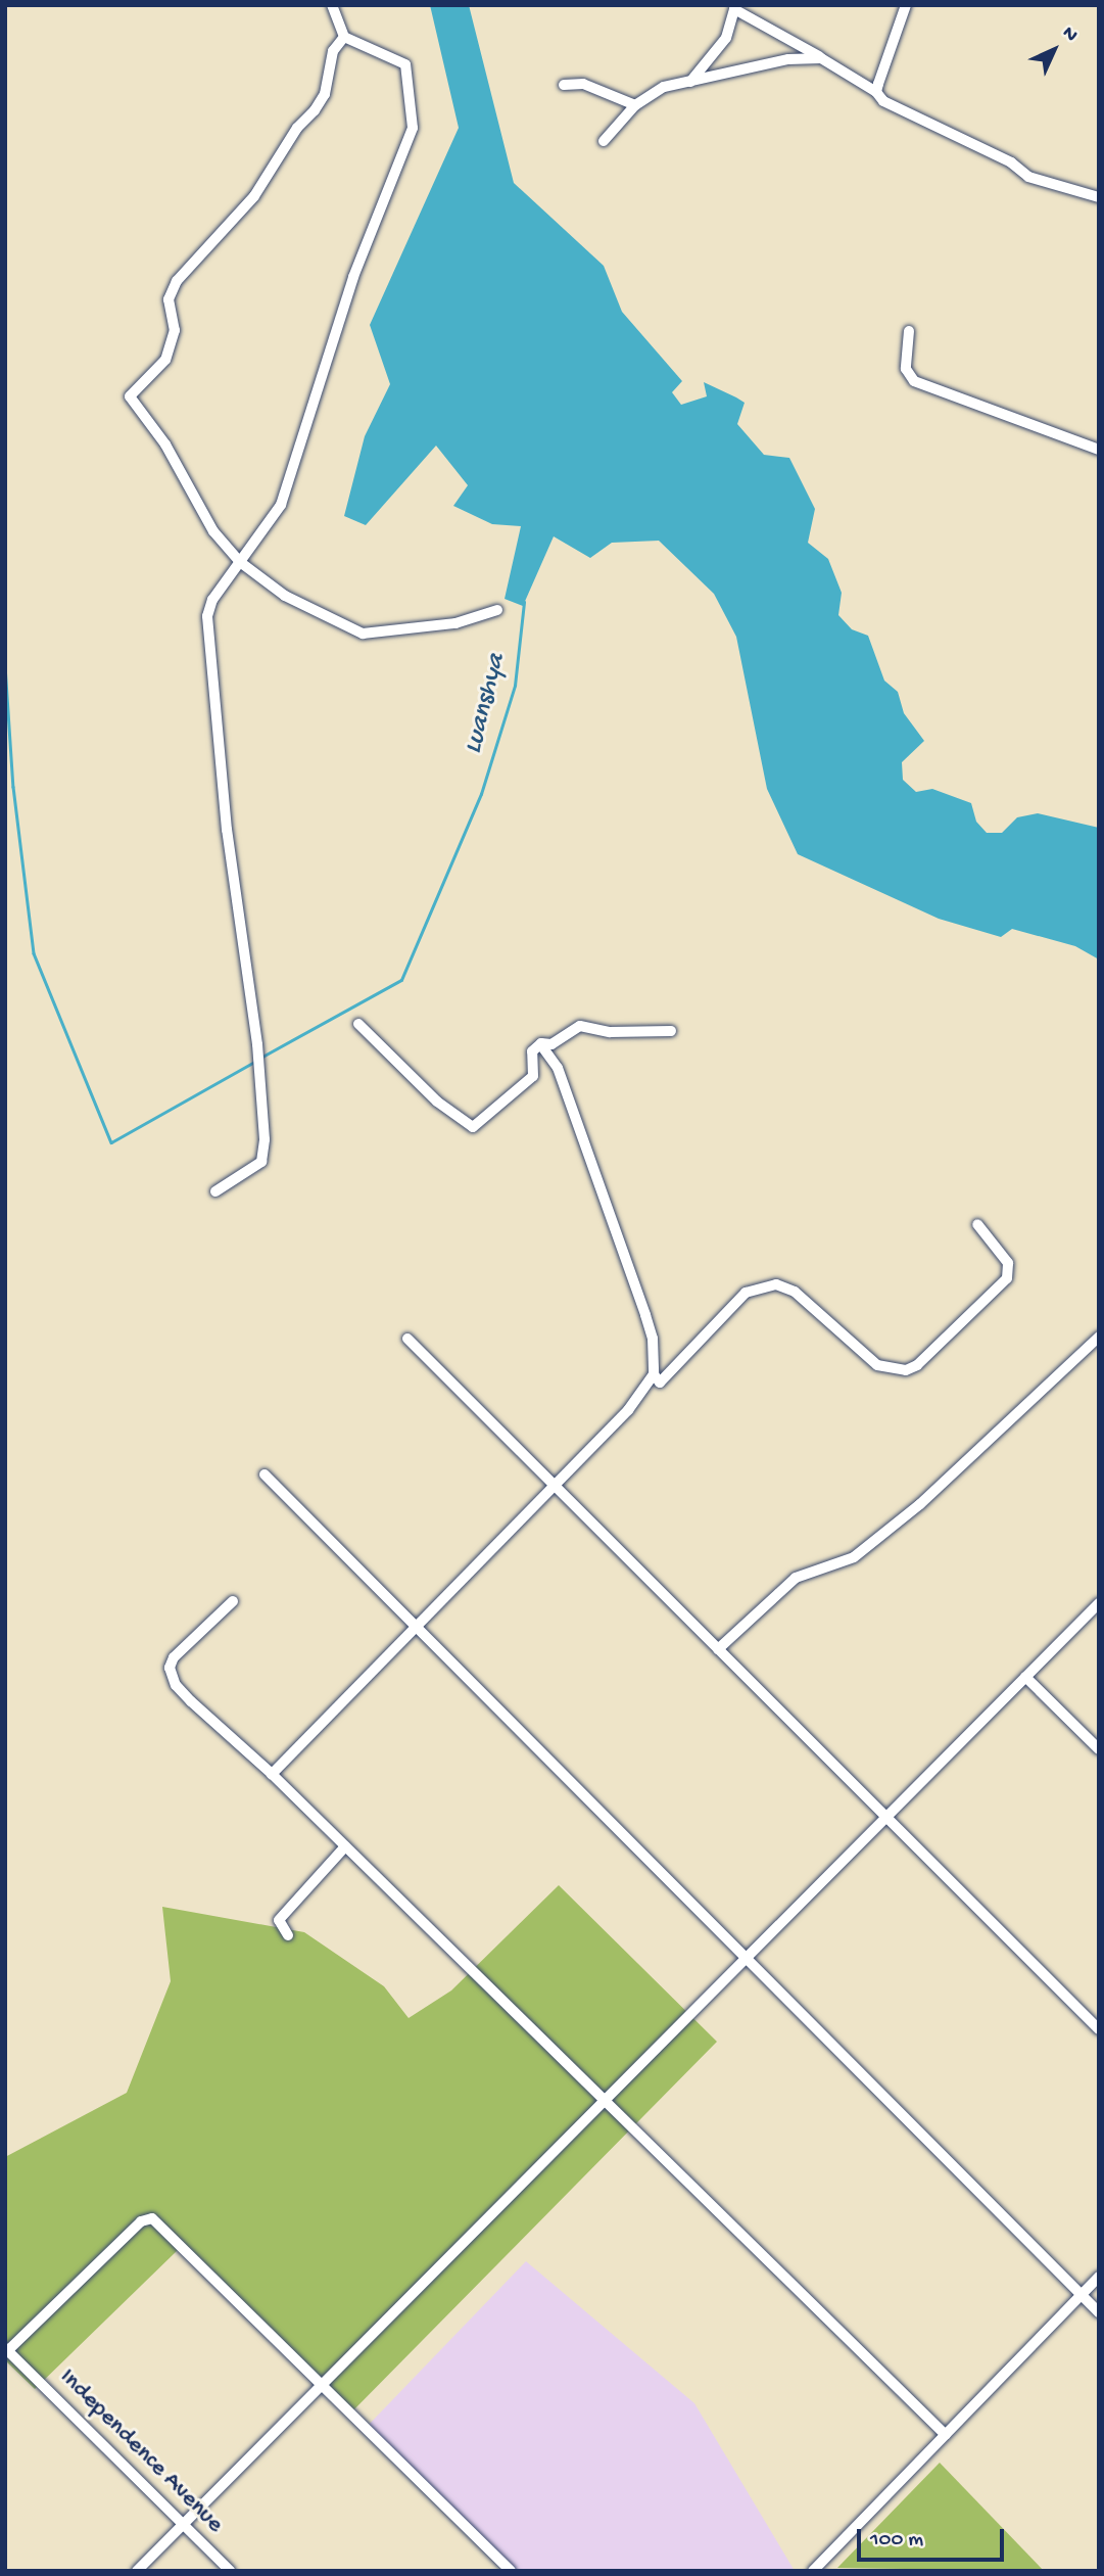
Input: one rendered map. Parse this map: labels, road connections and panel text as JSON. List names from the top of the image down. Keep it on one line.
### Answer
{"streets":{"street":["Independence Avenue"]},"water":["Luanshya"],"scale_bar":"100 m","north":"top right"}
